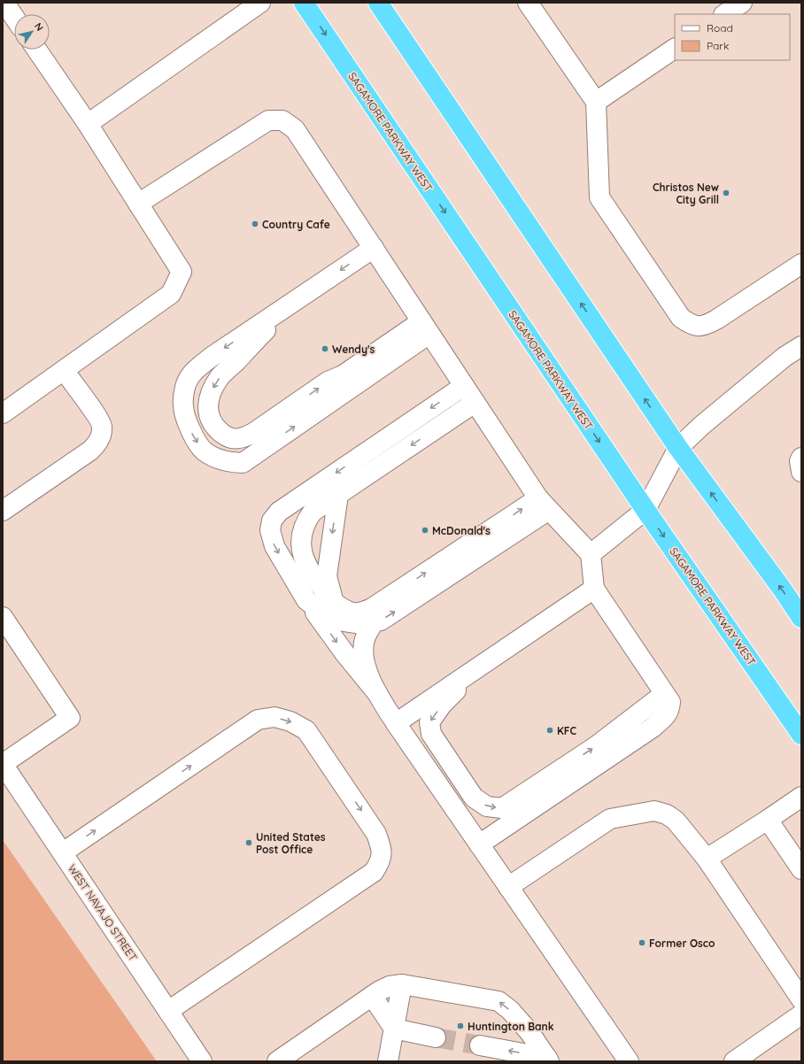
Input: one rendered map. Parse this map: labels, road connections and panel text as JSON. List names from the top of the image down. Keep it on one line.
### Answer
{"streets":{"highway":["SAGAMORE PARKWAY WEST"],"street":["WEST NAVAJO STREET"]},"places":["Christos New City Grill","Country Cafe","Wendy's","McDonald's","KFC","United States Post Office","Former Osco","Huntington Bank"],"legend":["Road","Park"],"north":"top right"}
